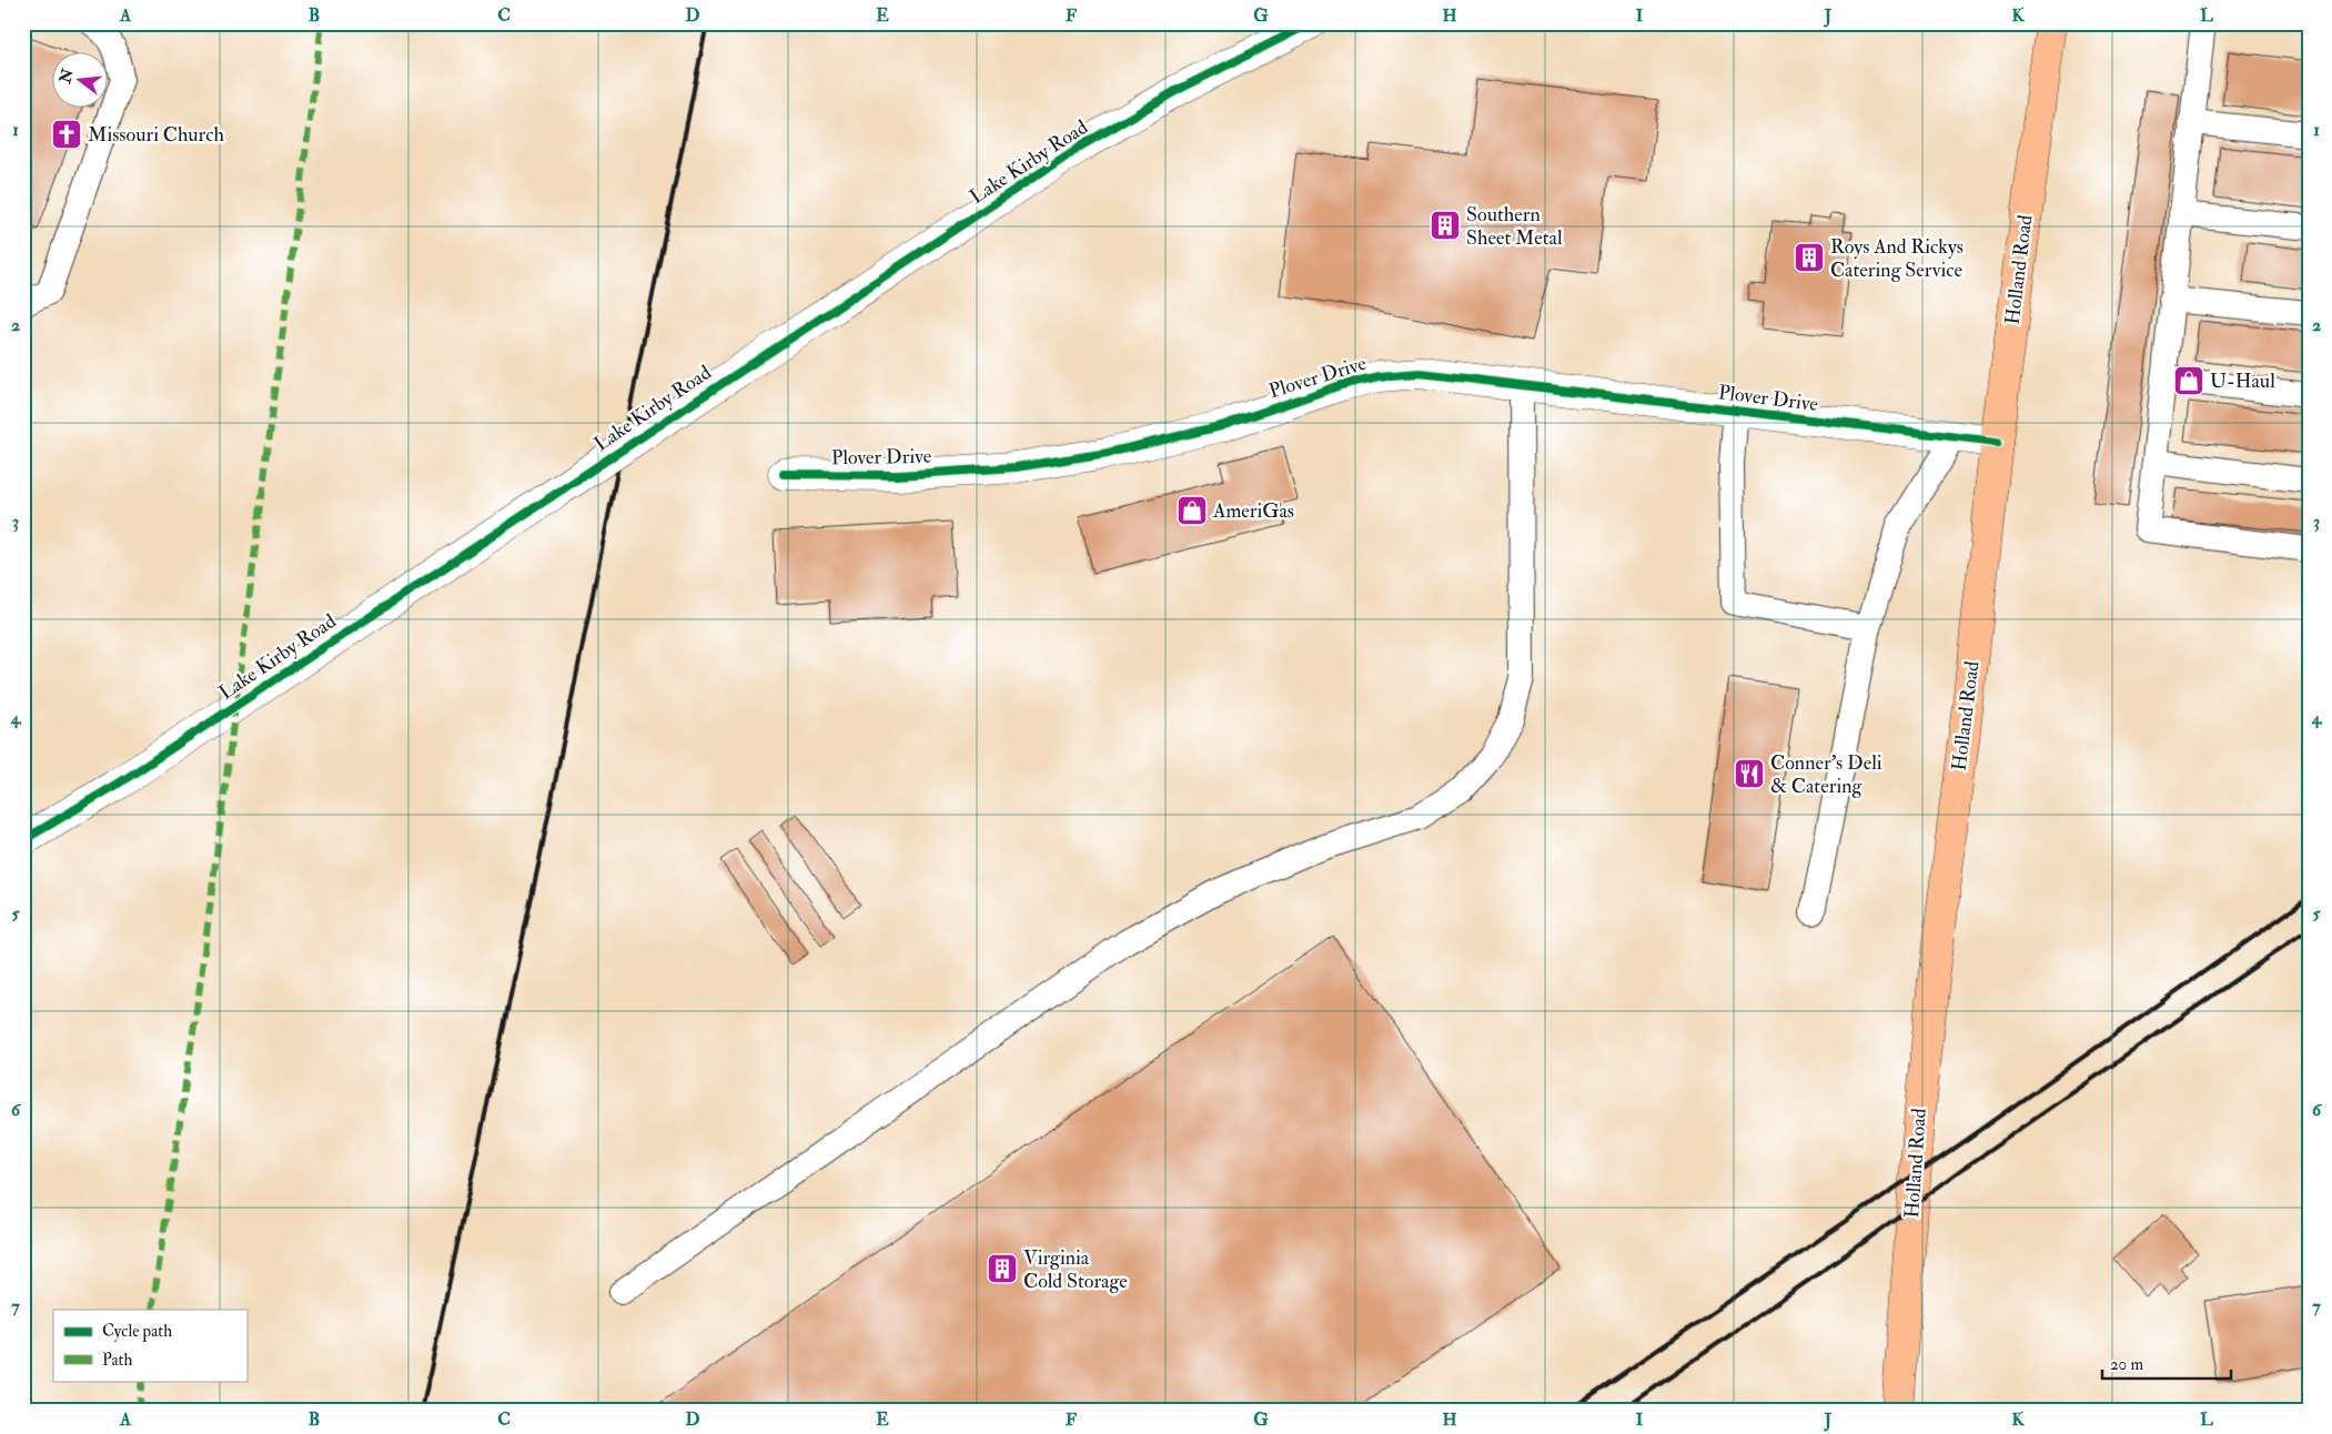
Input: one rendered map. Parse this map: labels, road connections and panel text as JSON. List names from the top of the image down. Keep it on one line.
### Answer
{"streets":{"main road":["Holland Road"],"street":["Lake Kirby Road","Plover Drive"]},"crossings":[["Holland Road","Plover Drive"]],"places":{"church":["Missouri Church"],"building":["Southern Sheet Metal","Roys And Rickys Catering Service","Virginia Cold Storage"],"shop":["U-Haul","AmeriGas"],"restaurant":["Conner's Deli & Catering"]},"legend":["Cycle path","Path"],"scale_bar":"20 m","north":"left","grid":{"columns":["A","B","C","D","E","F","G","H","I","J","K","L"],"rows":["1","2","3","4","5","6","7"]}}
